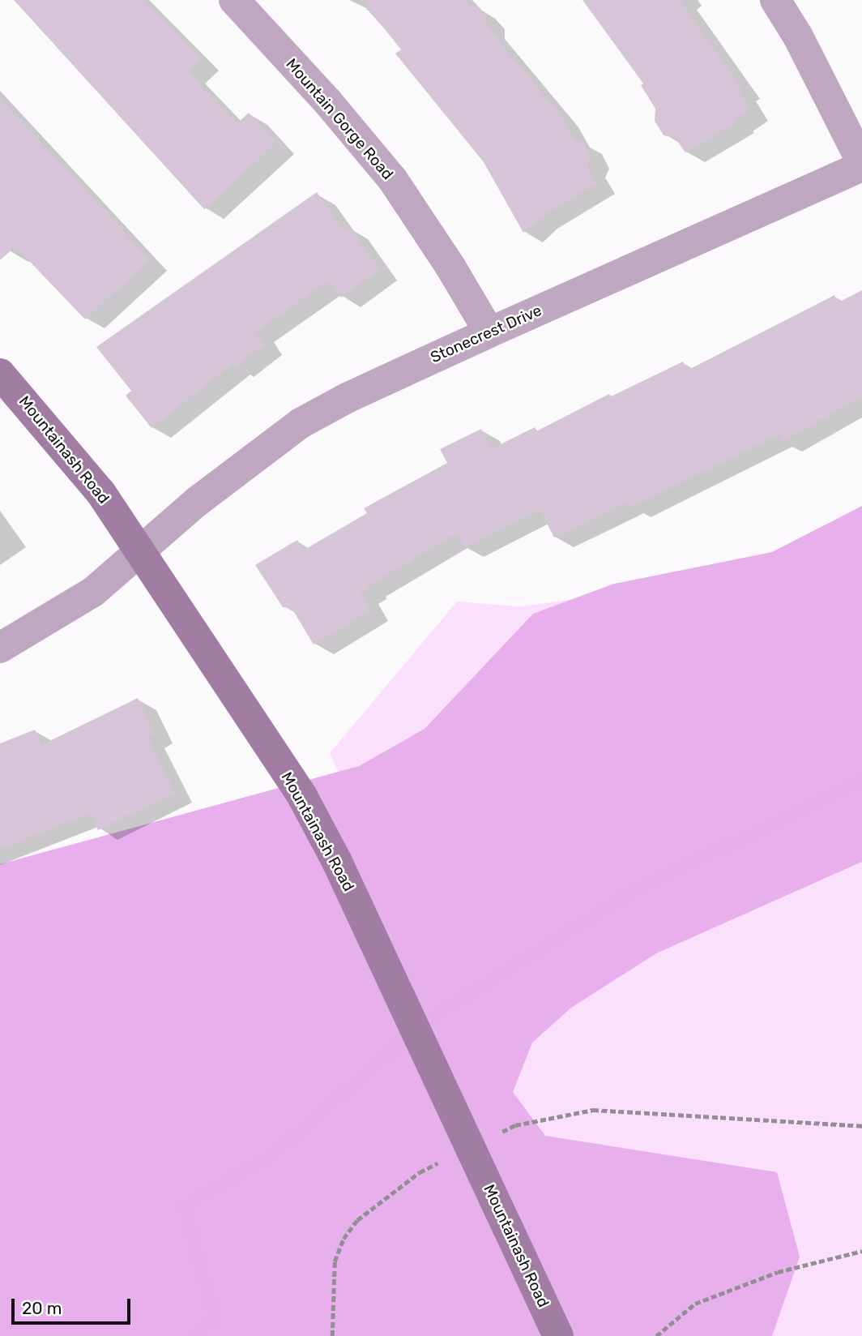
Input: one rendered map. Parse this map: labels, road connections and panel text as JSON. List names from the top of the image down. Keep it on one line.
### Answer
{"streets":{"street":["Mountain Gorge Road","Stonecrest Drive","Mountainash Road"]},"crossings":[["Mountain Gorge Road","Stonecrest Drive"],["Stonecrest Drive","Mountainash Road"]],"scale_bar":"20 m"}
